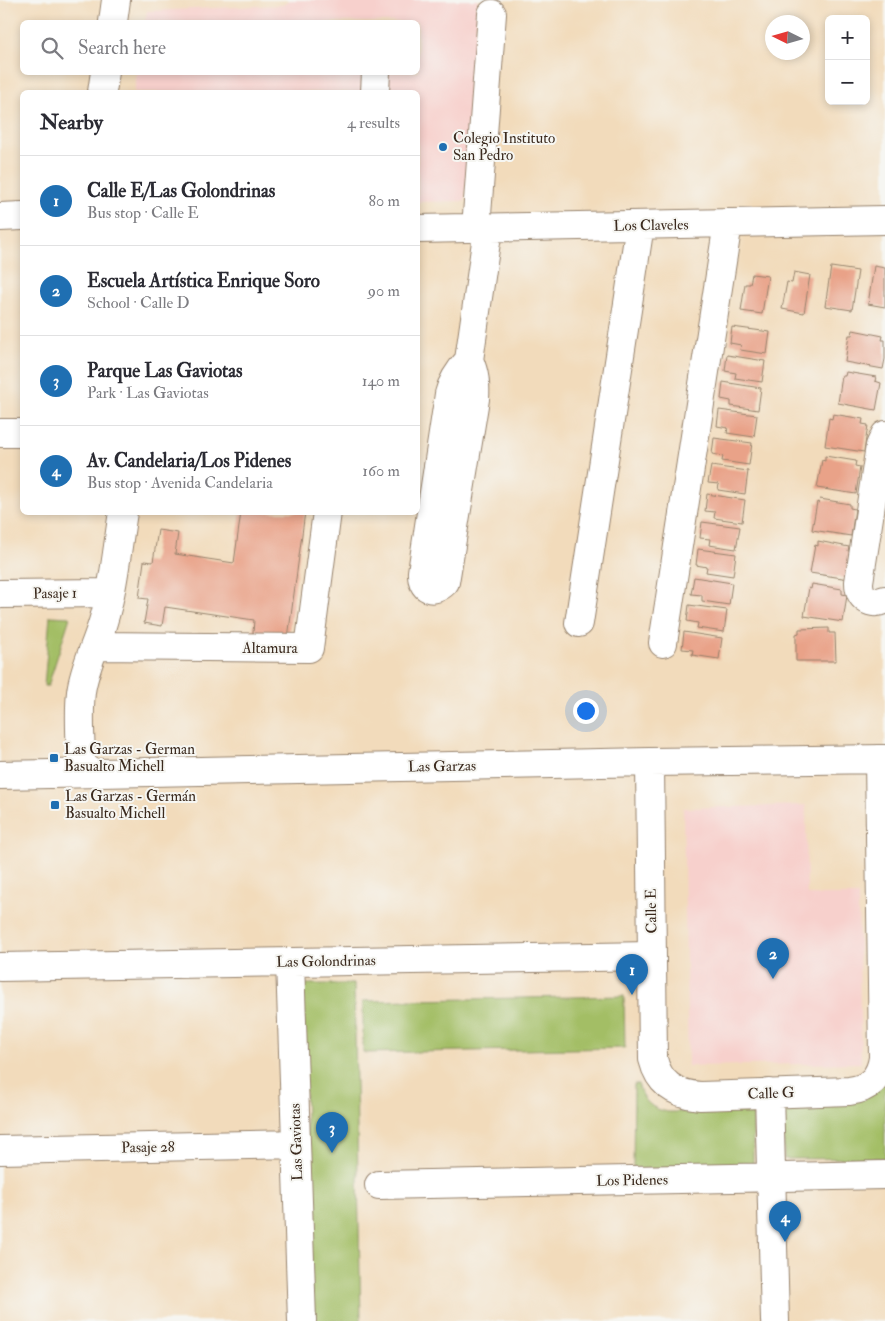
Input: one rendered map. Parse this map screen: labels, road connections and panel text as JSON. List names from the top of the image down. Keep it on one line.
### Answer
{"streets":{"street":["Los Claveles","Pasaje 1","Altamura","Las Garzas","Calle E","Las Golondrinas","Calle G","Las Gaviotas","Pasaje 28","Los Pidenes"]},"crossings":[["Las Garzas","Calle E"],["Calle E","Las Golondrinas"],["Calle E","Calle G"],["Las Golondrinas","Las Gaviotas"],["Las Gaviotas","Pasaje 28"]],"places":{"other":["Colegio Instituto San Pedro"],"transit":["Las Garzas - German Basualto Michell","Las Garzas - Germán Basualto Michell"]},"north":"left","page":{"map_buttons":["+","−"],"search":"Search here","heading":["Nearby","4 results"],"list":[{"mark":"1","name":"Calle E/Las Golondrinas","note":"Bus stop · Calle E","value":"80 m"},{"mark":"2","name":"Escuela Artística Enrique Soro","note":"School · Calle D","value":"90 m"},{"mark":"3","name":"Parque Las Gaviotas","note":"Park · Las Gaviotas","value":"140 m"},{"mark":"4","name":"Av. Candelaria/Los Pidenes","note":"Bus stop · Avenida Candelaria","value":"160 m"}],"pins":["2","1","3","4"]}}
